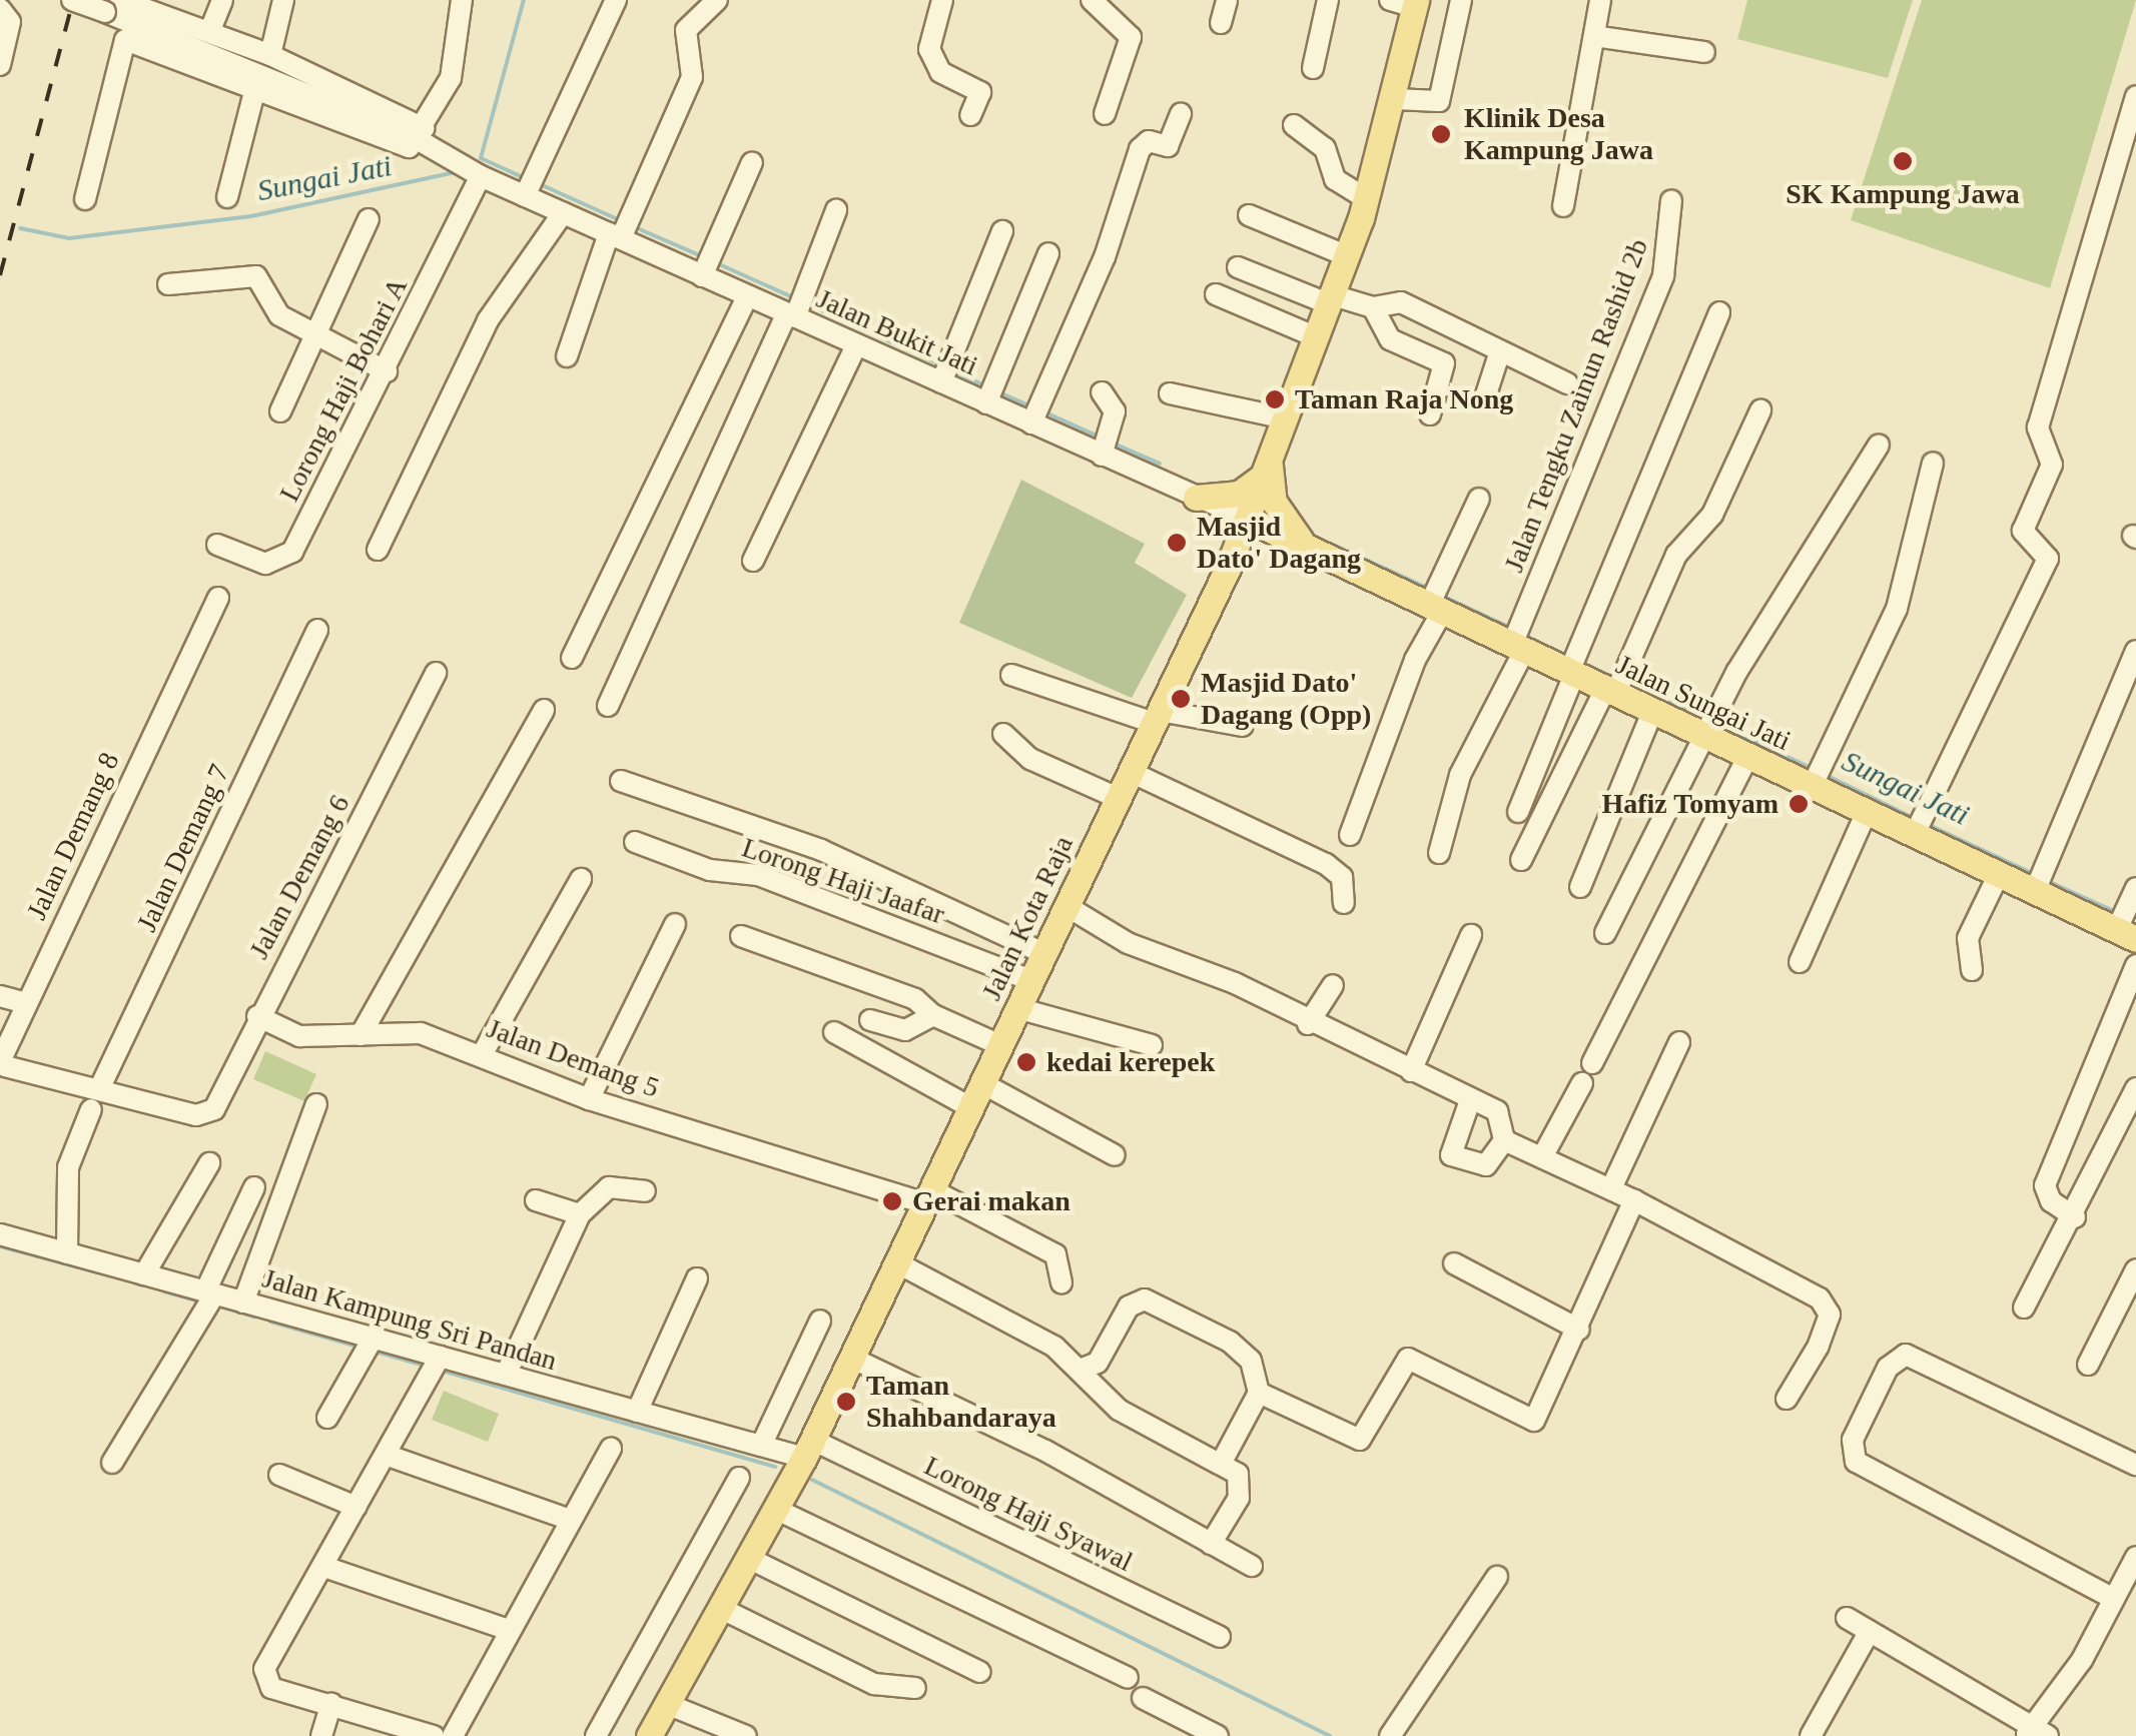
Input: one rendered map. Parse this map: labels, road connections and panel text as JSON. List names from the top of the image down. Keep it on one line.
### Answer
{"streets":{"main road":["Jalan Sungai Jati","Jalan Kota Raja"],"street":["Jalan Bukit Jati","Lorong Haji Bohari A","Jalan Tengku Zainun Rashid 2b","Jalan Demang 8","Jalan Demang 7","Jalan Demang 6","Lorong Haji Jaafar","Jalan Demang 5","Jalan Kampung Sri Pandan","Lorong Haji Syawal"]},"crossings":[["Jalan Bukit Jati","Lorong Haji Bohari A"],["Jalan Bukit Jati","Jalan Sungai Jati"],["Jalan Bukit Jati","Jalan Kota Raja"],["Jalan Tengku Zainun Rashid 2b","Jalan Sungai Jati"],["Jalan Sungai Jati","Jalan Kota Raja"],["Jalan Demang 8","Jalan Demang 7"],["Jalan Demang 8","Jalan Demang 6"],["Jalan Demang 7","Jalan Kampung Sri Pandan"],["Jalan Demang 6","Jalan Demang 5"],["Lorong Haji Jaafar","Jalan Kota Raja"],["Jalan Kota Raja","Jalan Demang 5"],["Jalan Kota Raja","Jalan Kampung Sri Pandan"],["Jalan Kota Raja","Lorong Haji Syawal"],["Jalan Kampung Sri Pandan","Lorong Haji Syawal"]],"water":["Sungai Jati"],"places":["Klinik Desa Kampung Jawa","SK Kampung Jawa","Taman Raja Nong","Masjid Dato' Dagang","Masjid Dato' Dagang (Opp)","Hafiz Tomyam","kedai kerepek","Gerai makan","Taman Shahbandaraya"]}
